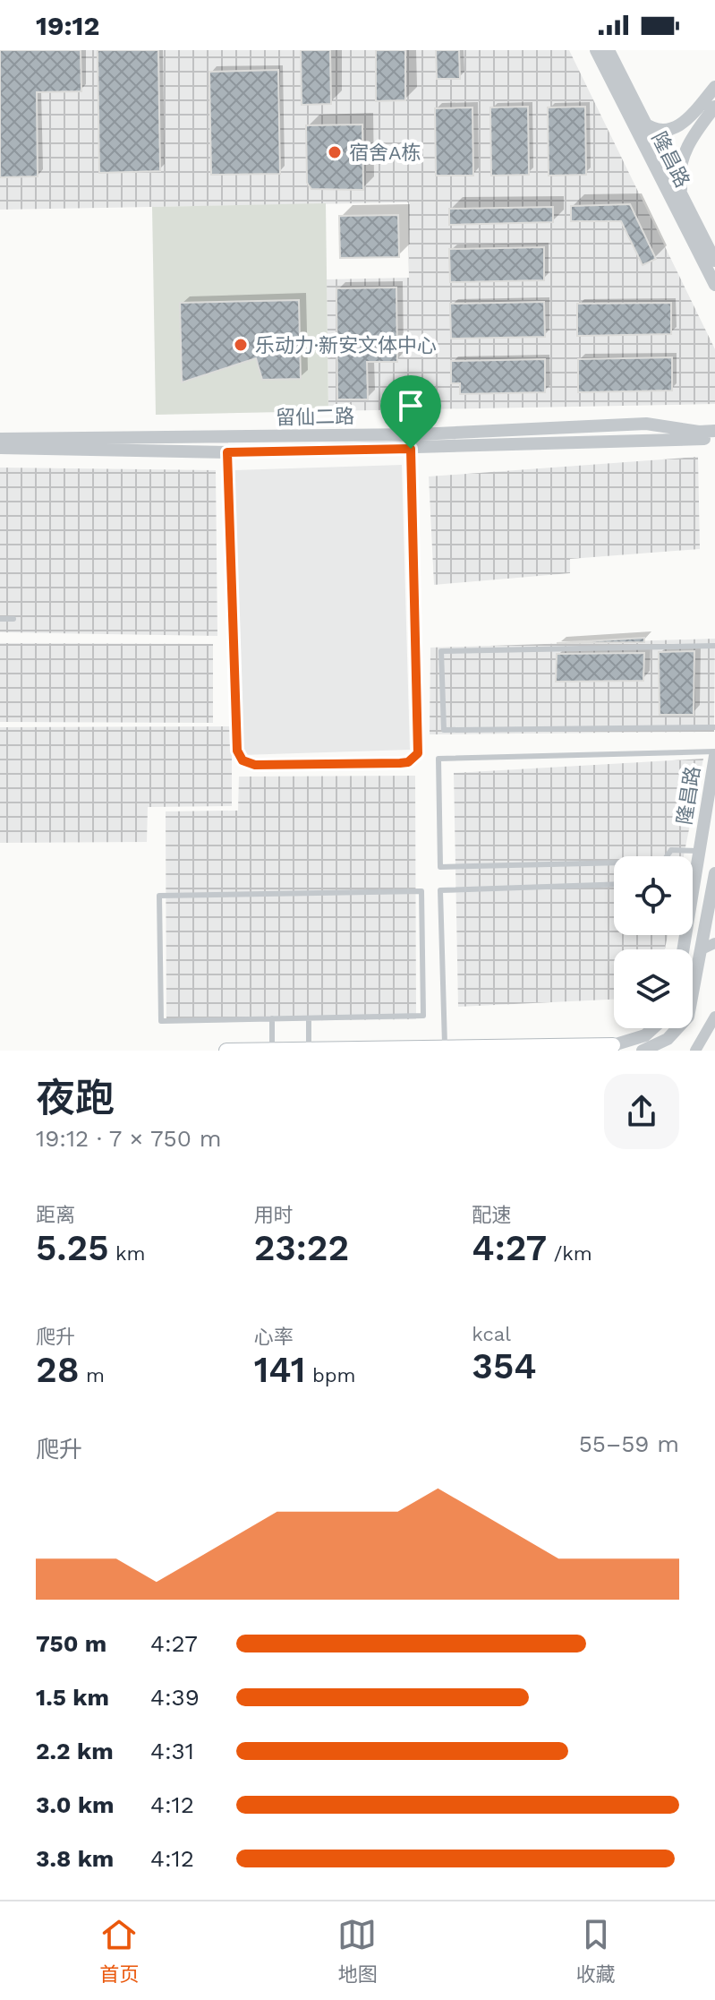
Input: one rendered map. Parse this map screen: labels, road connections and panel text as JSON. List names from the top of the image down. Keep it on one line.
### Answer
{"streets":{"street":["隆昌路","留仙二路"]},"places":["宿舍A栋","乐动力·新安文体中心"],"page":{"status":"19:12","heading":["夜跑","19:12 · 7 × 750 m"],"stats":[["距离","5.25 km"],["用时","23:22"],["配速","4:27 /km"],["爬升","28 m"],["心率","141 bpm"],["kcal","354"]],"chart":["爬升","55–59 m"],"list":[{"name":"750 m","note":"4:27"},{"name":"1.5 km","note":"4:39"},{"name":"2.2 km","note":"4:31"},{"name":"3.0 km","note":"4:12"},{"name":"3.8 km","note":"4:12"}],"tabs":["首页","地图","收藏"]}}
